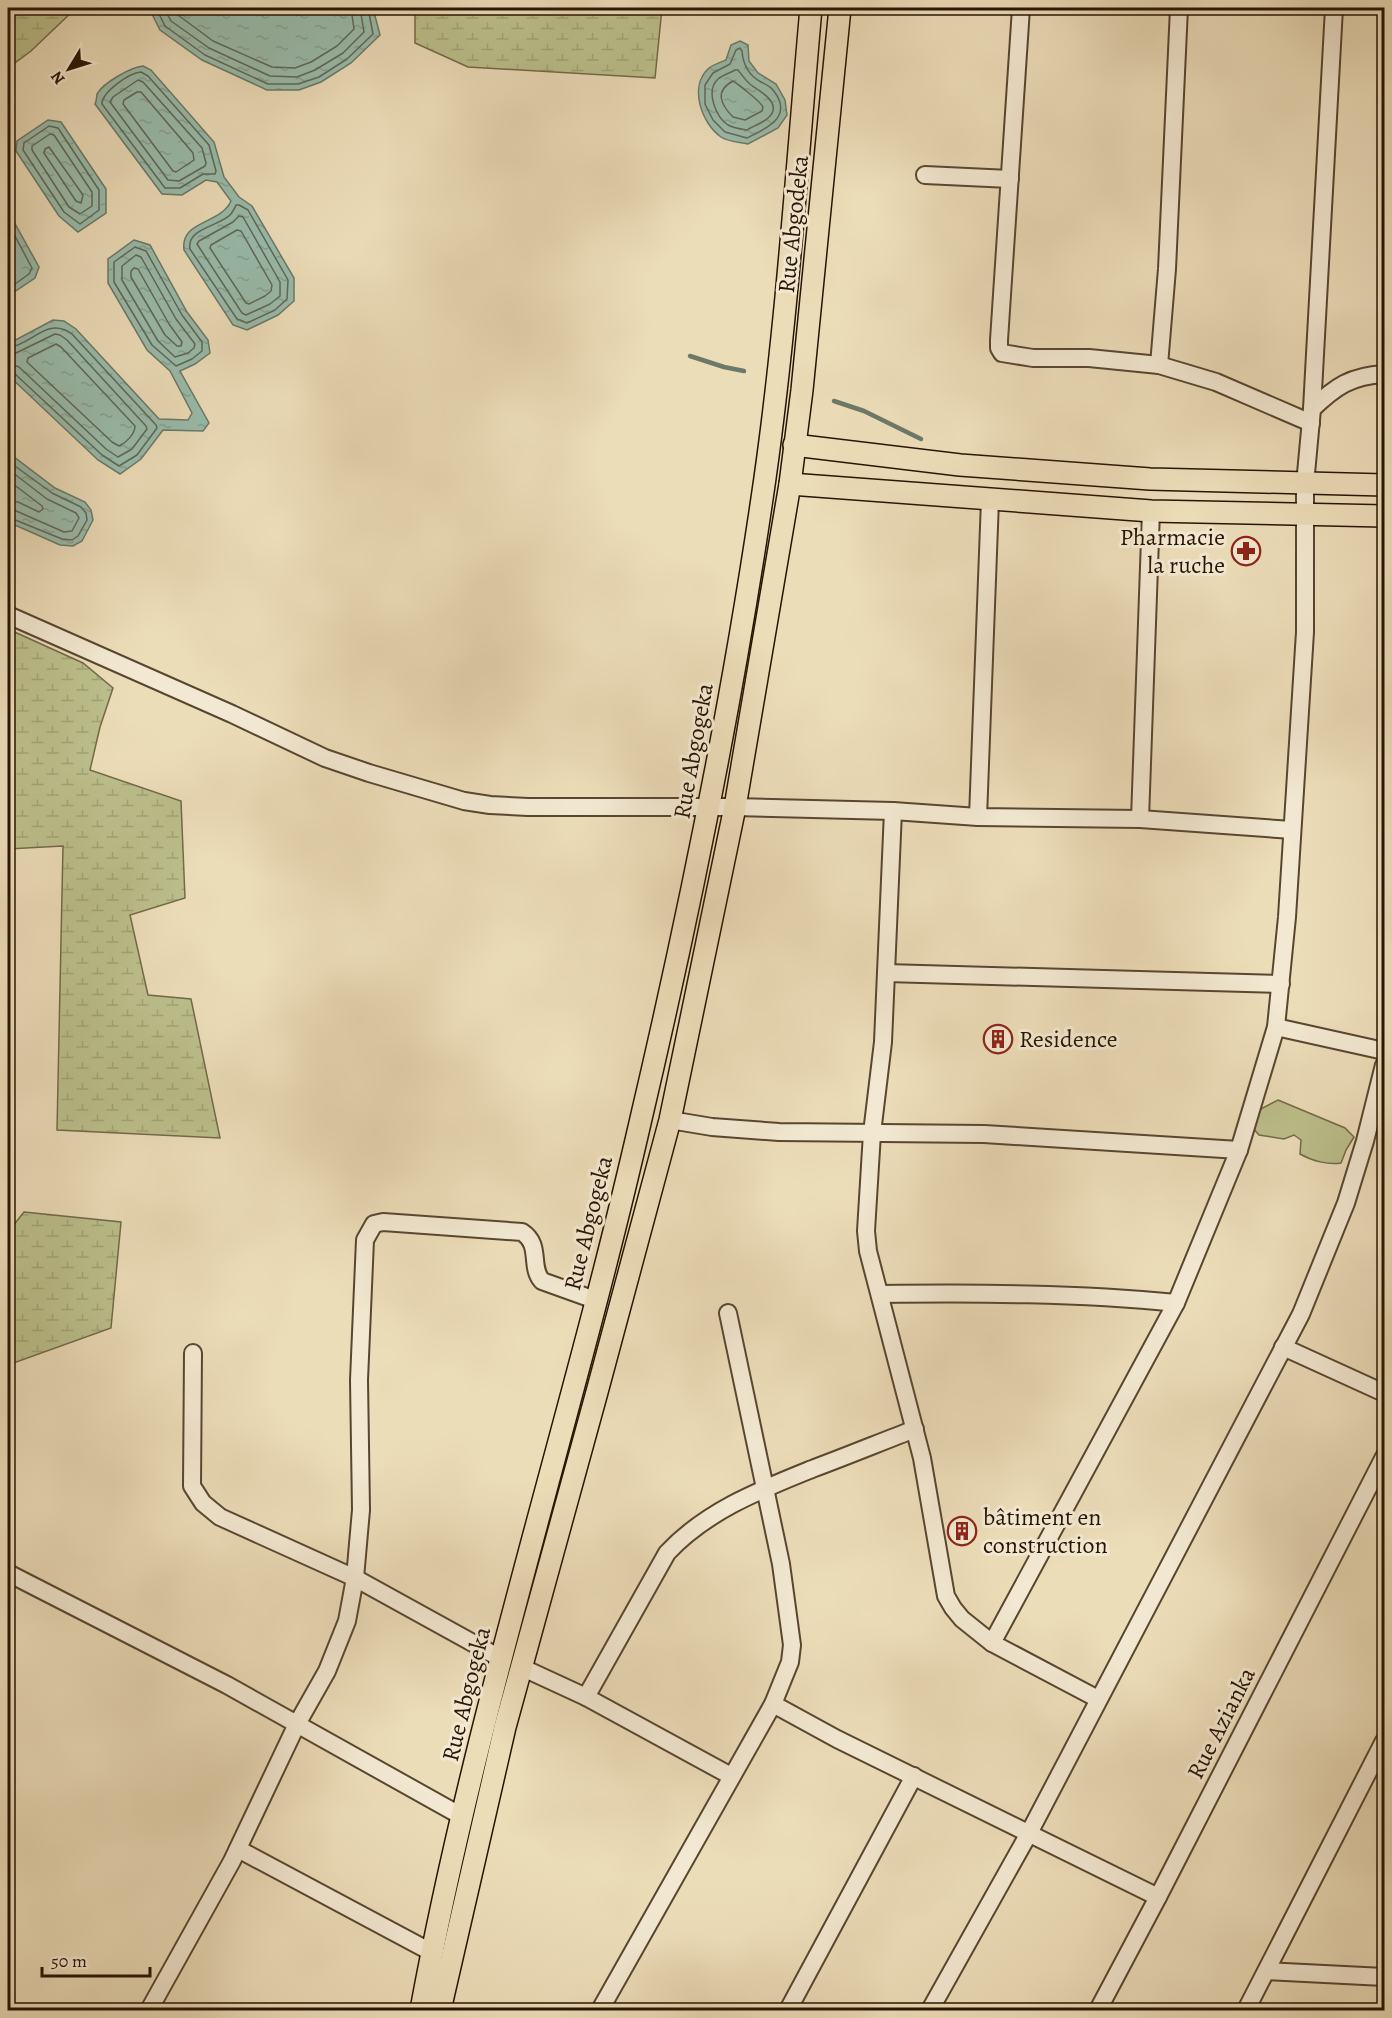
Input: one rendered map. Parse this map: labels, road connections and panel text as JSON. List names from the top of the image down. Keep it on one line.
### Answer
{"streets":{"main road":["Rue Abgodeka","Rue Abgogeka"],"street":["Rue Azianka"]},"crossings":[["Rue Abgodeka","Rue Abgogeka"]],"places":{"pharmacy":["Pharmacie la ruche"],"building":["Residence","bâtiment en construction"]},"scale_bar":"50 m","north":"bottom left"}
